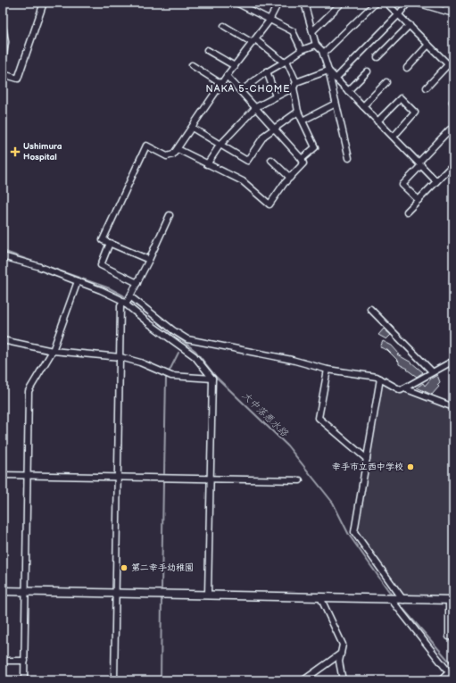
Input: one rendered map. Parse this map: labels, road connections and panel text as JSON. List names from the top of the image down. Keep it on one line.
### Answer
{"districts":["NAKA 5-CHOME"],"water":["大中落悪水路"],"places":{"health":["Ushimura Hospital"],"other":["幸手市立西中学校","第二幸手幼稚園"]}}
